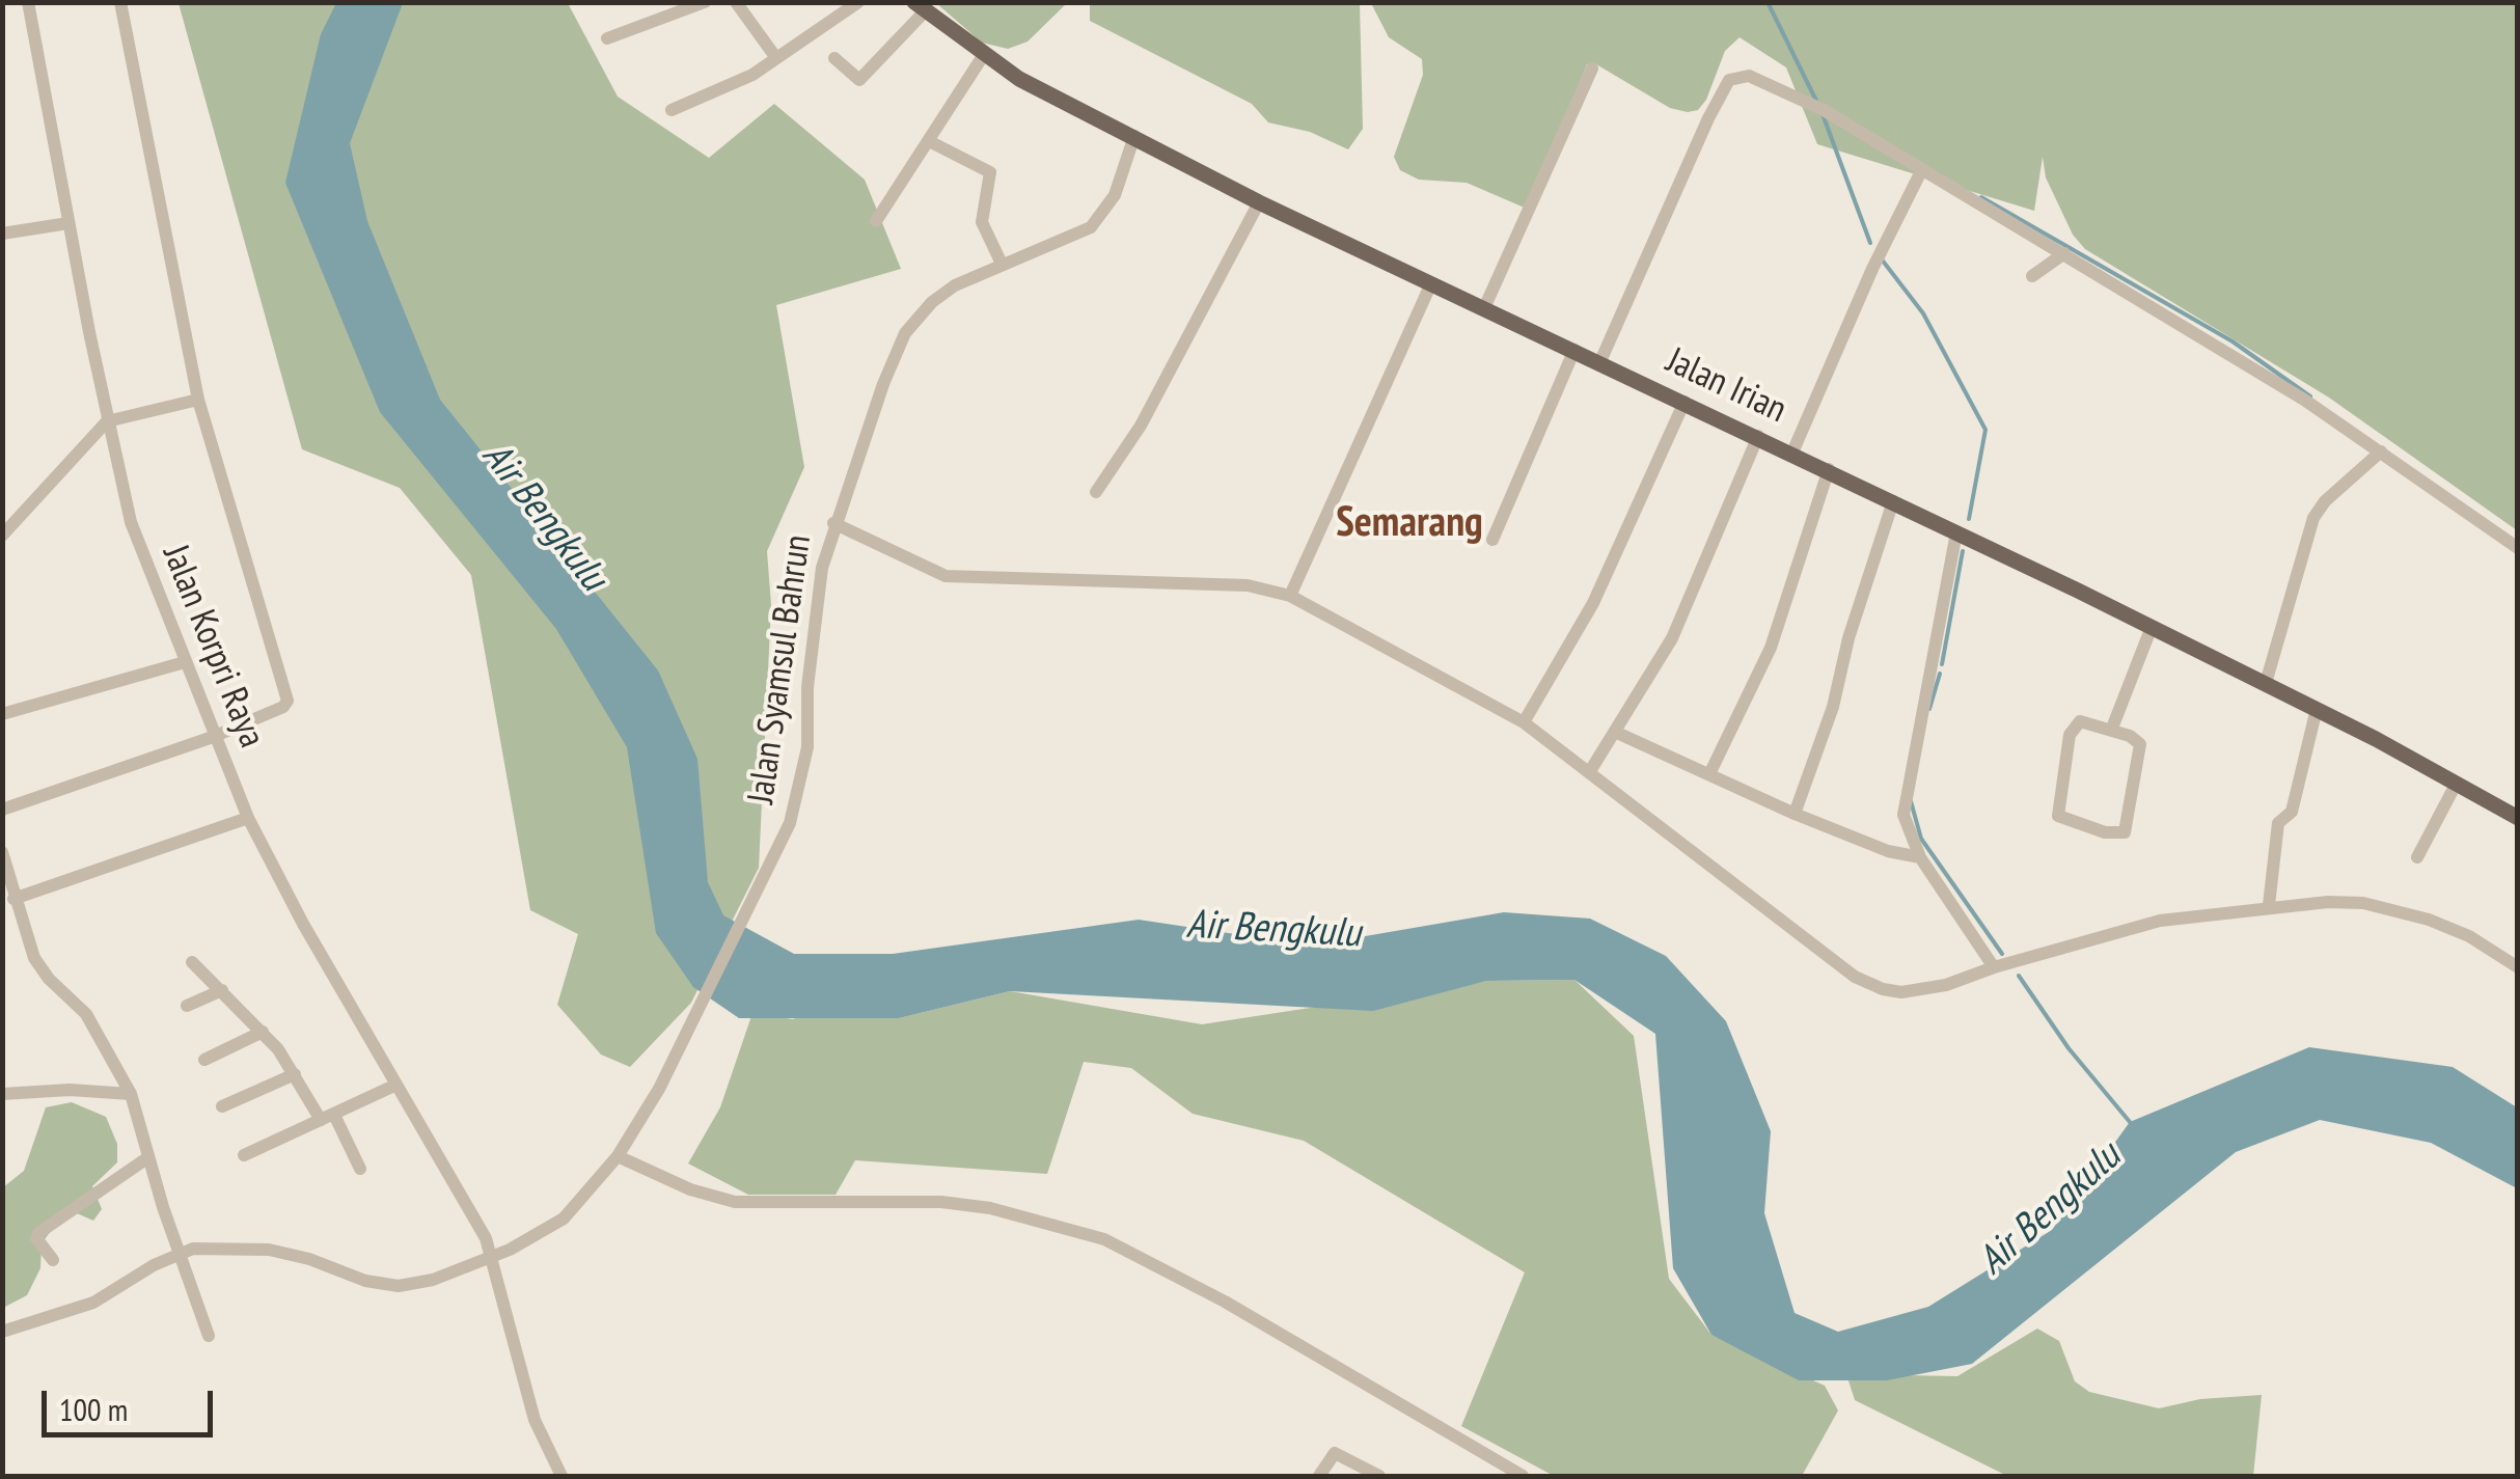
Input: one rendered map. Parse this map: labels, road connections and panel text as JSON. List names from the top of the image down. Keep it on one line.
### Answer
{"streets":{"main road":["Jalan Irian"],"street":["Jalan Korpri Raya","Jalan Syamsul Bahrun"]},"crossings":[["Jalan Irian","Jalan Syamsul Bahrun"]],"districts":["Semarang"],"water":["Air Bengkulu"],"scale_bar":"100 m"}
